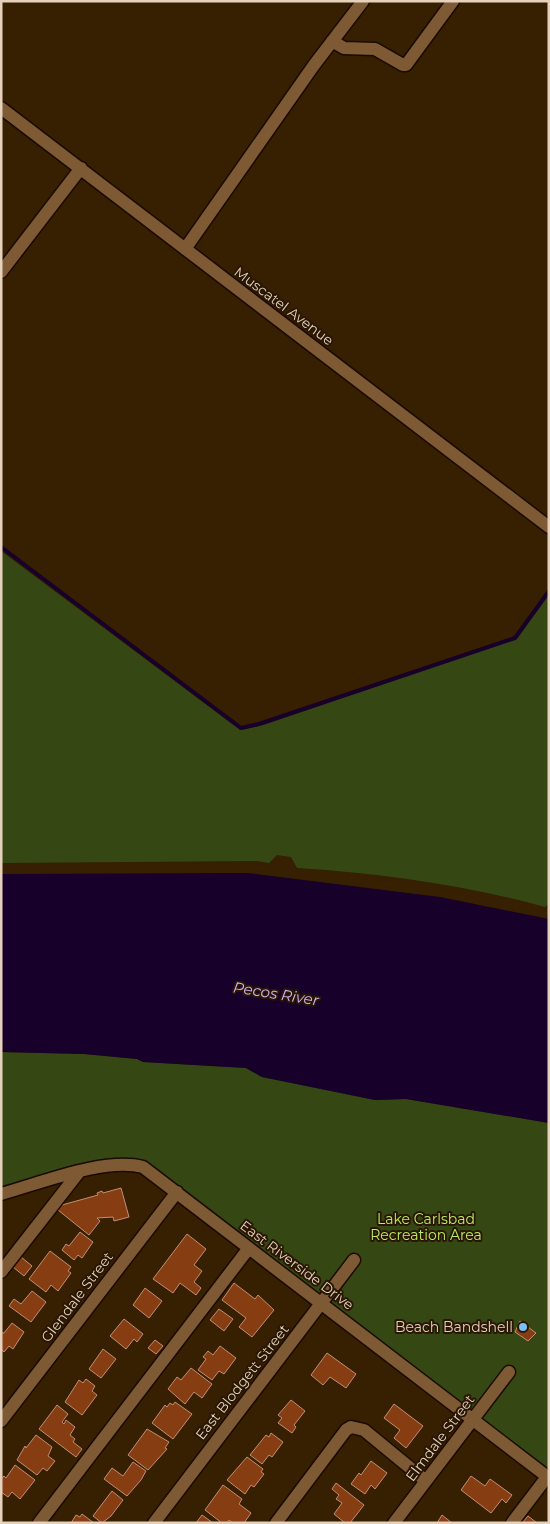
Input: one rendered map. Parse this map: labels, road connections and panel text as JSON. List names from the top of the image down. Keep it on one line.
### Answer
{"streets":{"street":["Muscatel Avenue","East Riverside Drive","Glendale Street","East Blodgett Street","Elmdale Street"]},"crossings":[["East Riverside Drive","Glendale Street"],["East Riverside Drive","East Blodgett Street"],["East Riverside Drive","Elmdale Street"]],"water":["Pecos River"],"parks":["Lake Carlsbad Recreation Area"],"places":["Beach Bandshell"]}
